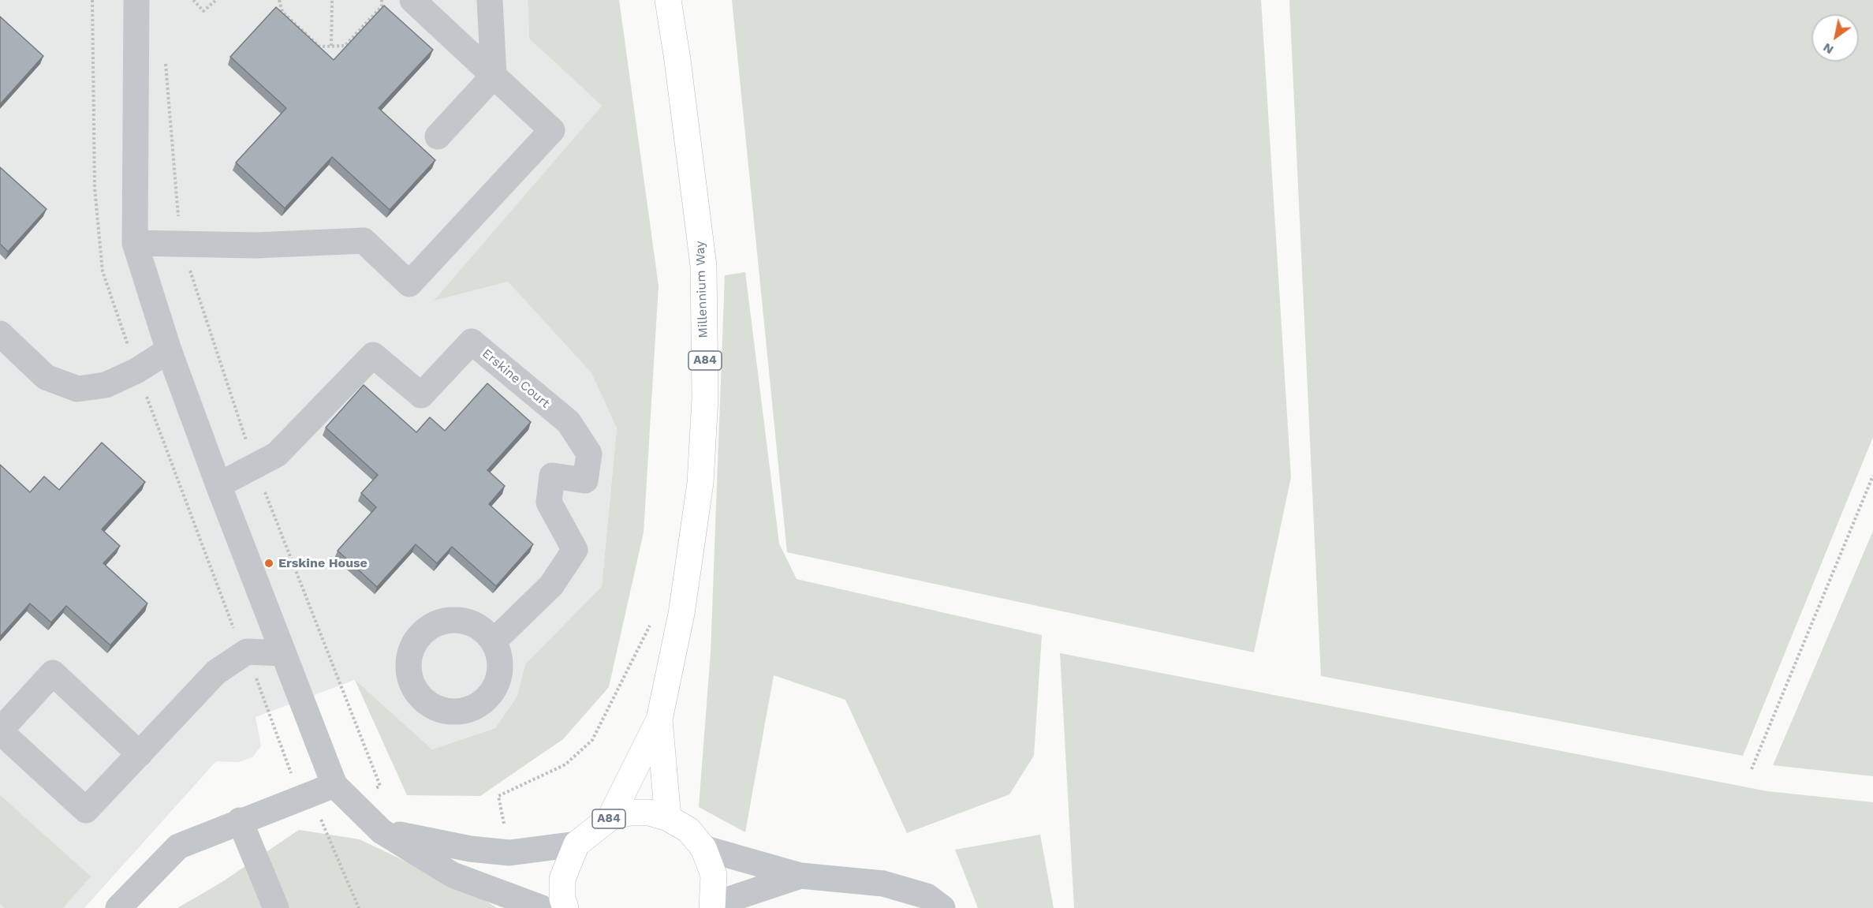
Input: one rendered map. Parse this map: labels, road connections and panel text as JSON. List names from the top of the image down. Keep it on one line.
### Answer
{"streets":{"main road":["Millennium Way","A84"],"street":["Erskine Court"]},"crossings":[["Millennium Way","A84"]],"places":["Erskine House"],"north":"bottom left"}
